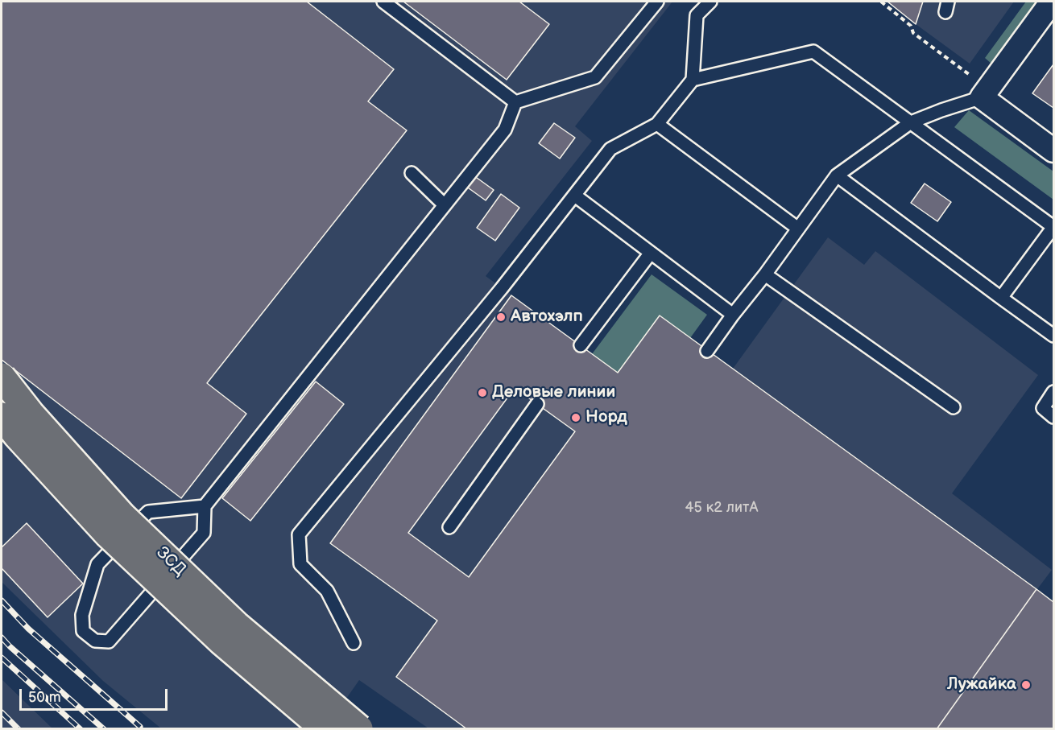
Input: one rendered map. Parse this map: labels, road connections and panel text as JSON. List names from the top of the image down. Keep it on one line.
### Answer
{"streets":{"highway":["ЗСД"]},"places":["Автохэлп","Деловые линии","Норд","Лужайка"],"house_numbers":["45 к2 литА"],"scale_bar":"50 m"}
